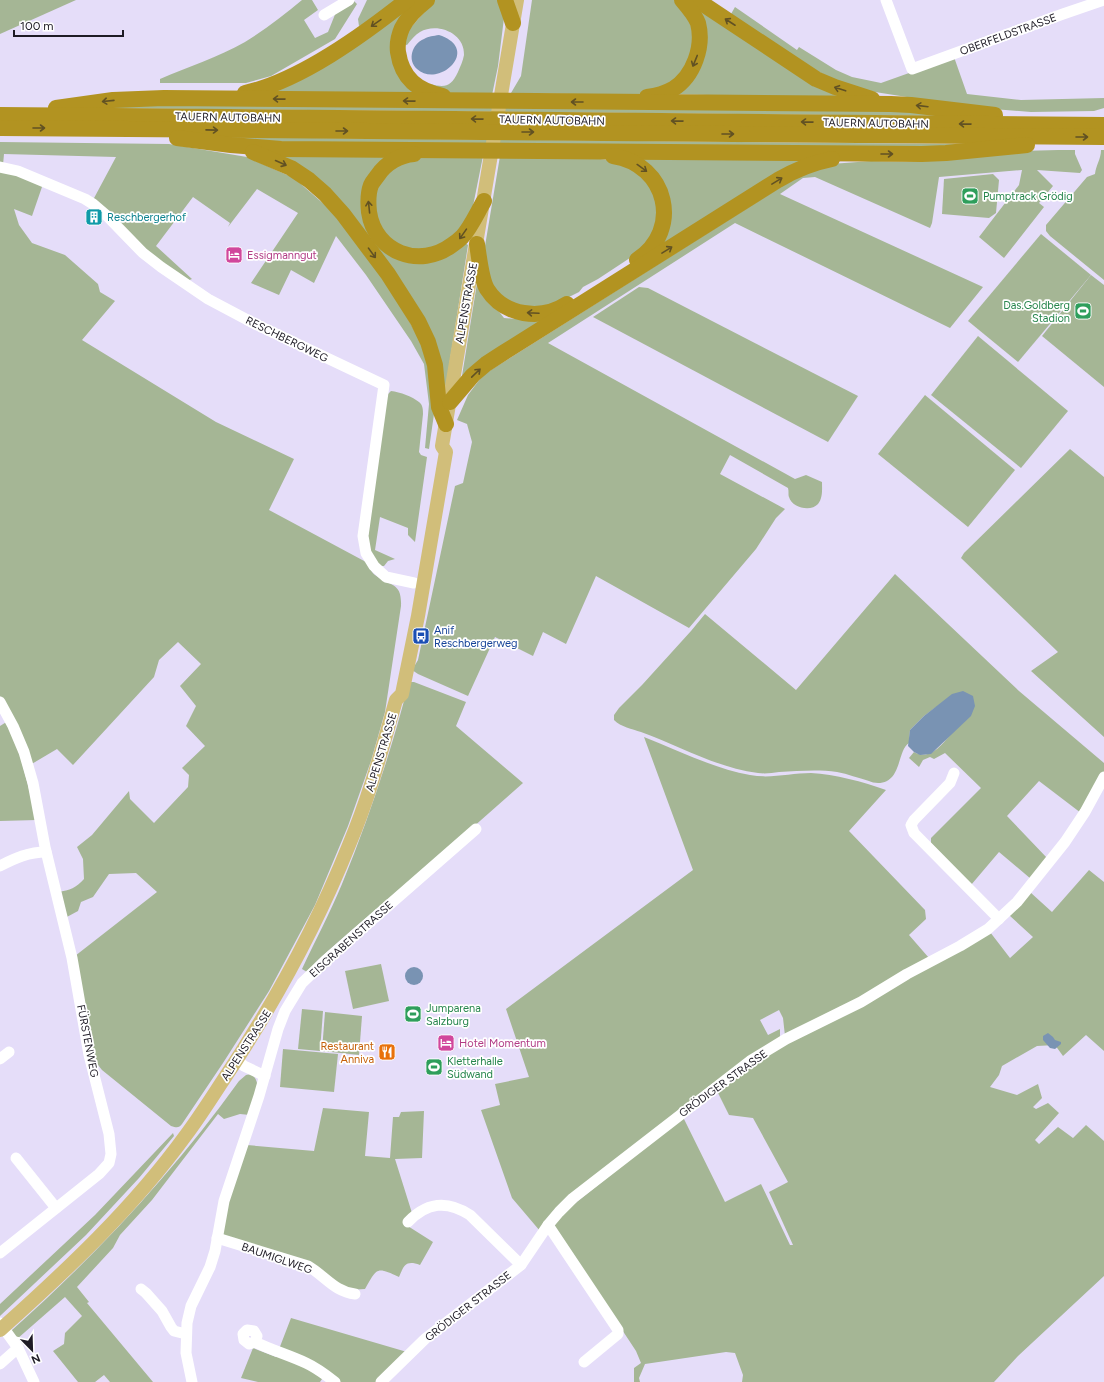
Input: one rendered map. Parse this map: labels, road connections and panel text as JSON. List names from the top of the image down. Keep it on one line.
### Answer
{"streets":{"highway":["TAUERN AUTOBAHN"],"main road":["ALPENSTRASSE"],"street":["OBERFELDSTRASSE","RESCHBERGWEG","EISGRABENSTRASSE","FÜRSTENWEG","GRÖDIGER STRASSE","BAUMIGLWEG"]},"crossings":[["ALPENSTRASSE","RESCHBERGWEG"],["EISGRABENSTRASSE","BAUMIGLWEG"]],"places":{"sports":["Pumptrack Grödig","Das.Goldberg Stadion","Jumparena Salzburg","Kletterhalle Südwand"],"building":["Reschbergerhof"],"hotel":["Essigmanngut","Hotel Momentum"],"bus stop":["Anif Reschbergerweg"],"restaurant":["Restaurant Anniva"]},"scale_bar":"100 m","north":"bottom right"}
